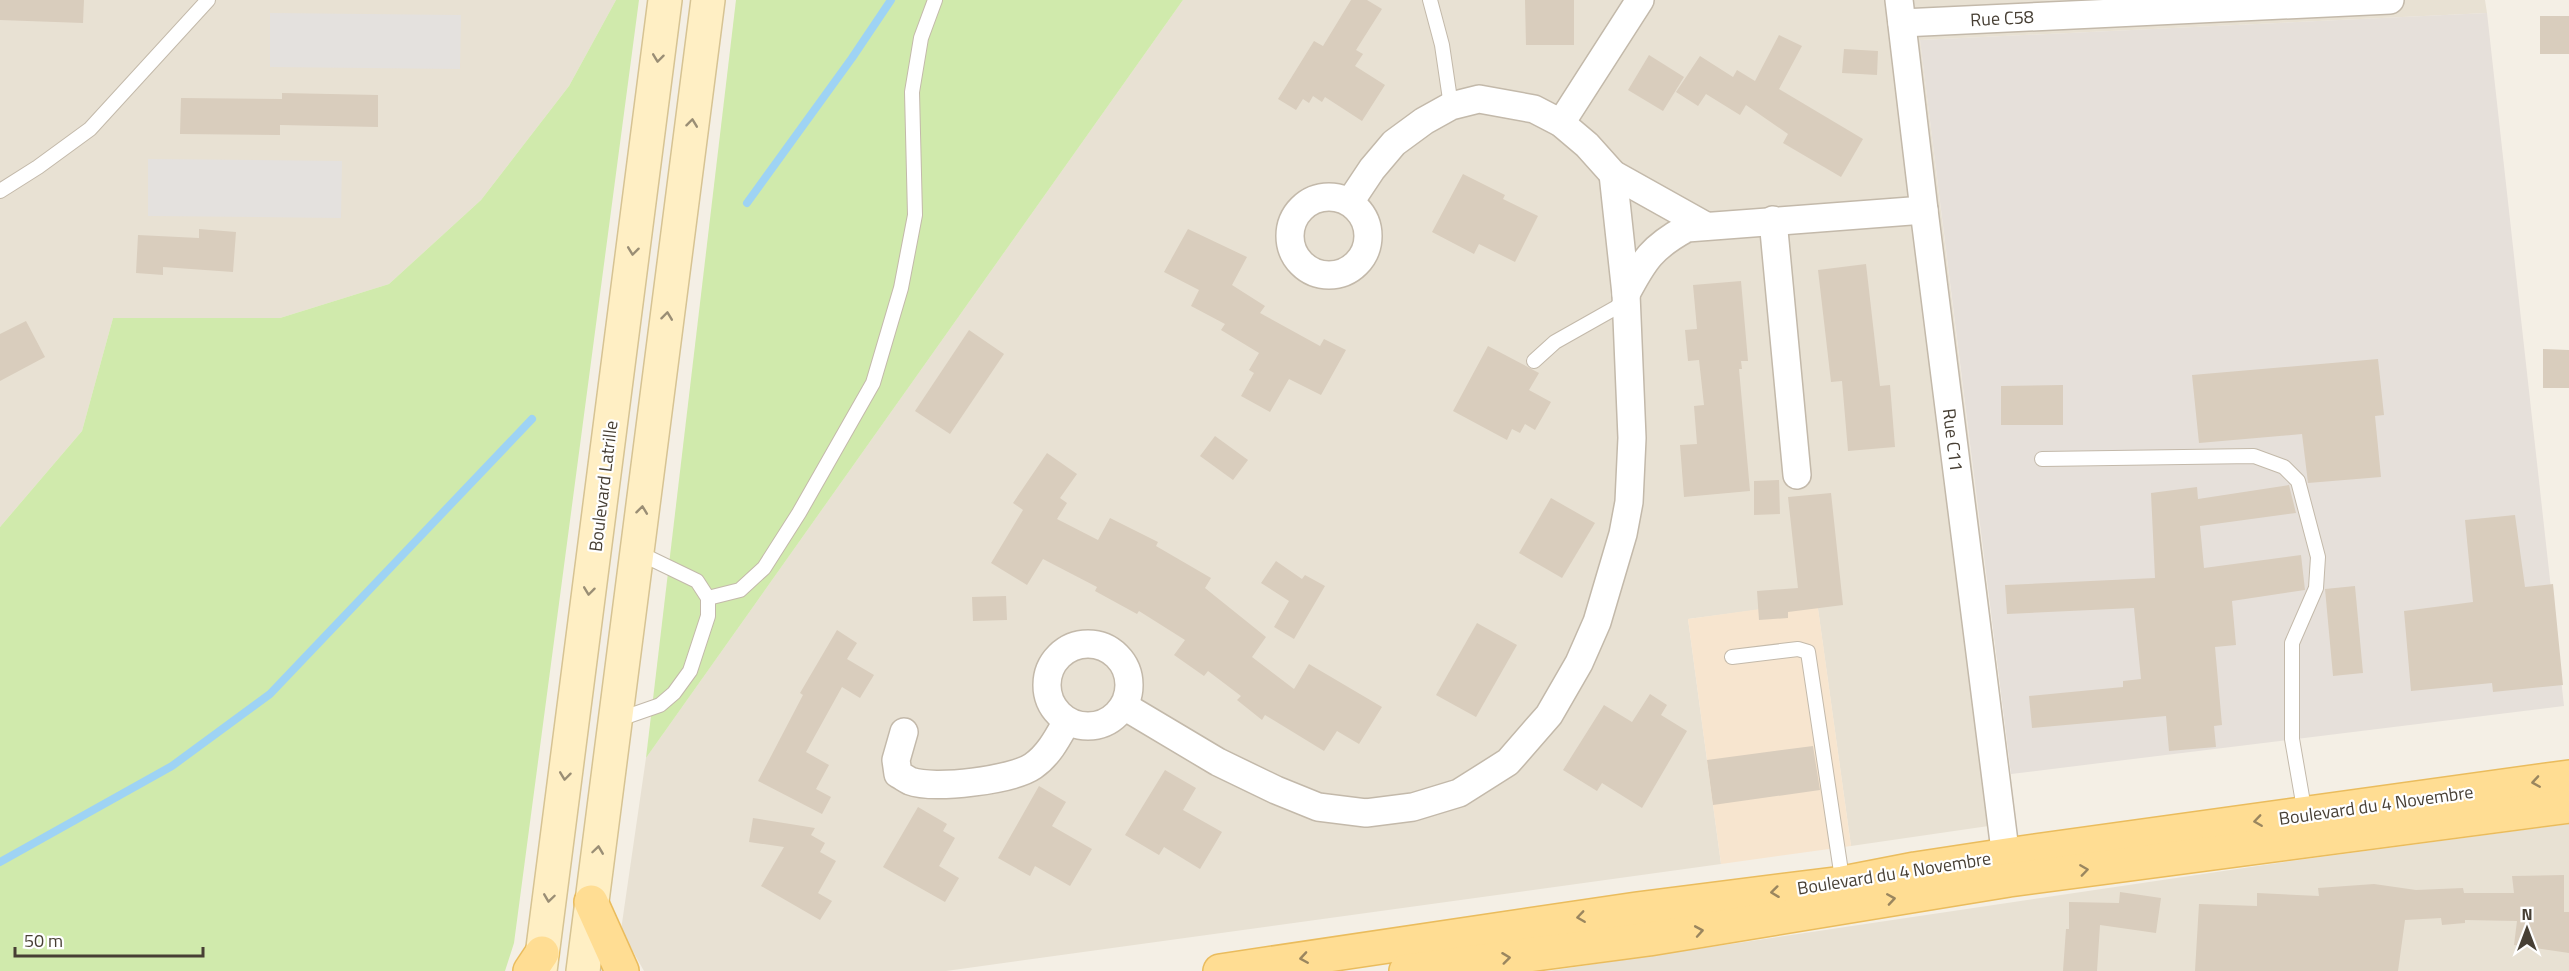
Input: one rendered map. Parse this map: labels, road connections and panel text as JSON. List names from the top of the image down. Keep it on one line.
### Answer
{"streets":{"main road":["Boulevard Latrille","Boulevard du 4 Novembre"],"street":["Rue C58","Rue C11"]},"crossings":[["Rue C58","Rue C11"],["Rue C11","Boulevard du 4 Novembre"]],"scale_bar":"50 m","north":"top"}
